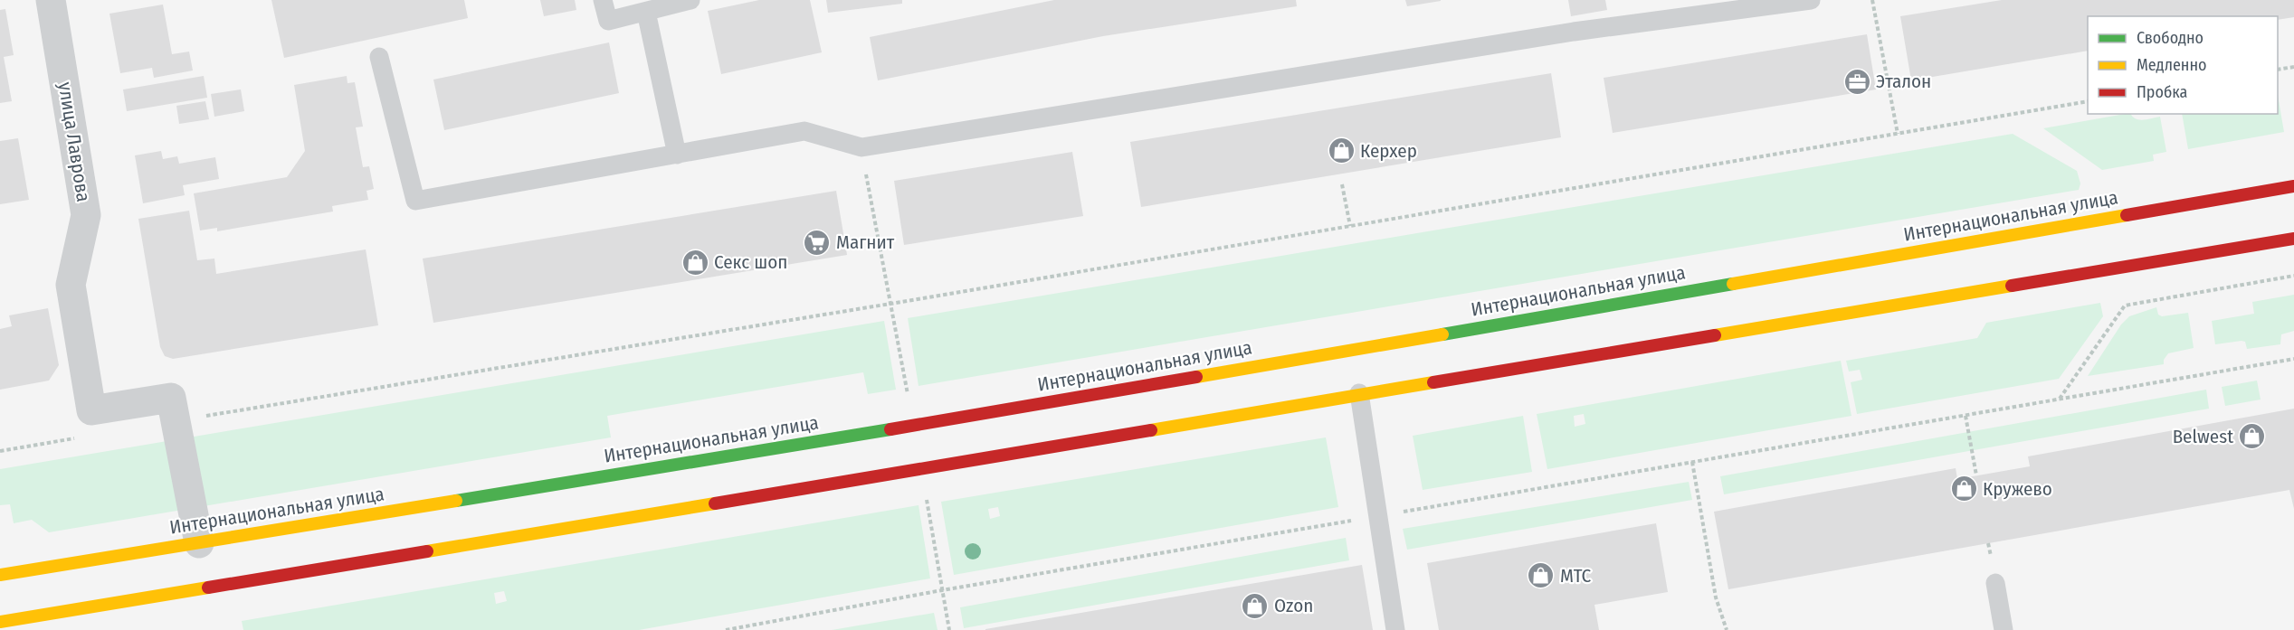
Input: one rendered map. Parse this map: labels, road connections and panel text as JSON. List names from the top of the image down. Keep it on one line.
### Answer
{"streets":{"main road":["Интернациональная улица"],"street":["улица Лаврова"]},"crossings":[["улица Лаврова","Интернациональная улица"]],"places":{"office":["Эталон"],"shop":["Керхер","Секс шоп","Belwest","Кружево","МТС","Ozon"],"supermarket":["Магнит"]},"legend":["Свободно","Медленно","Пробка"]}
